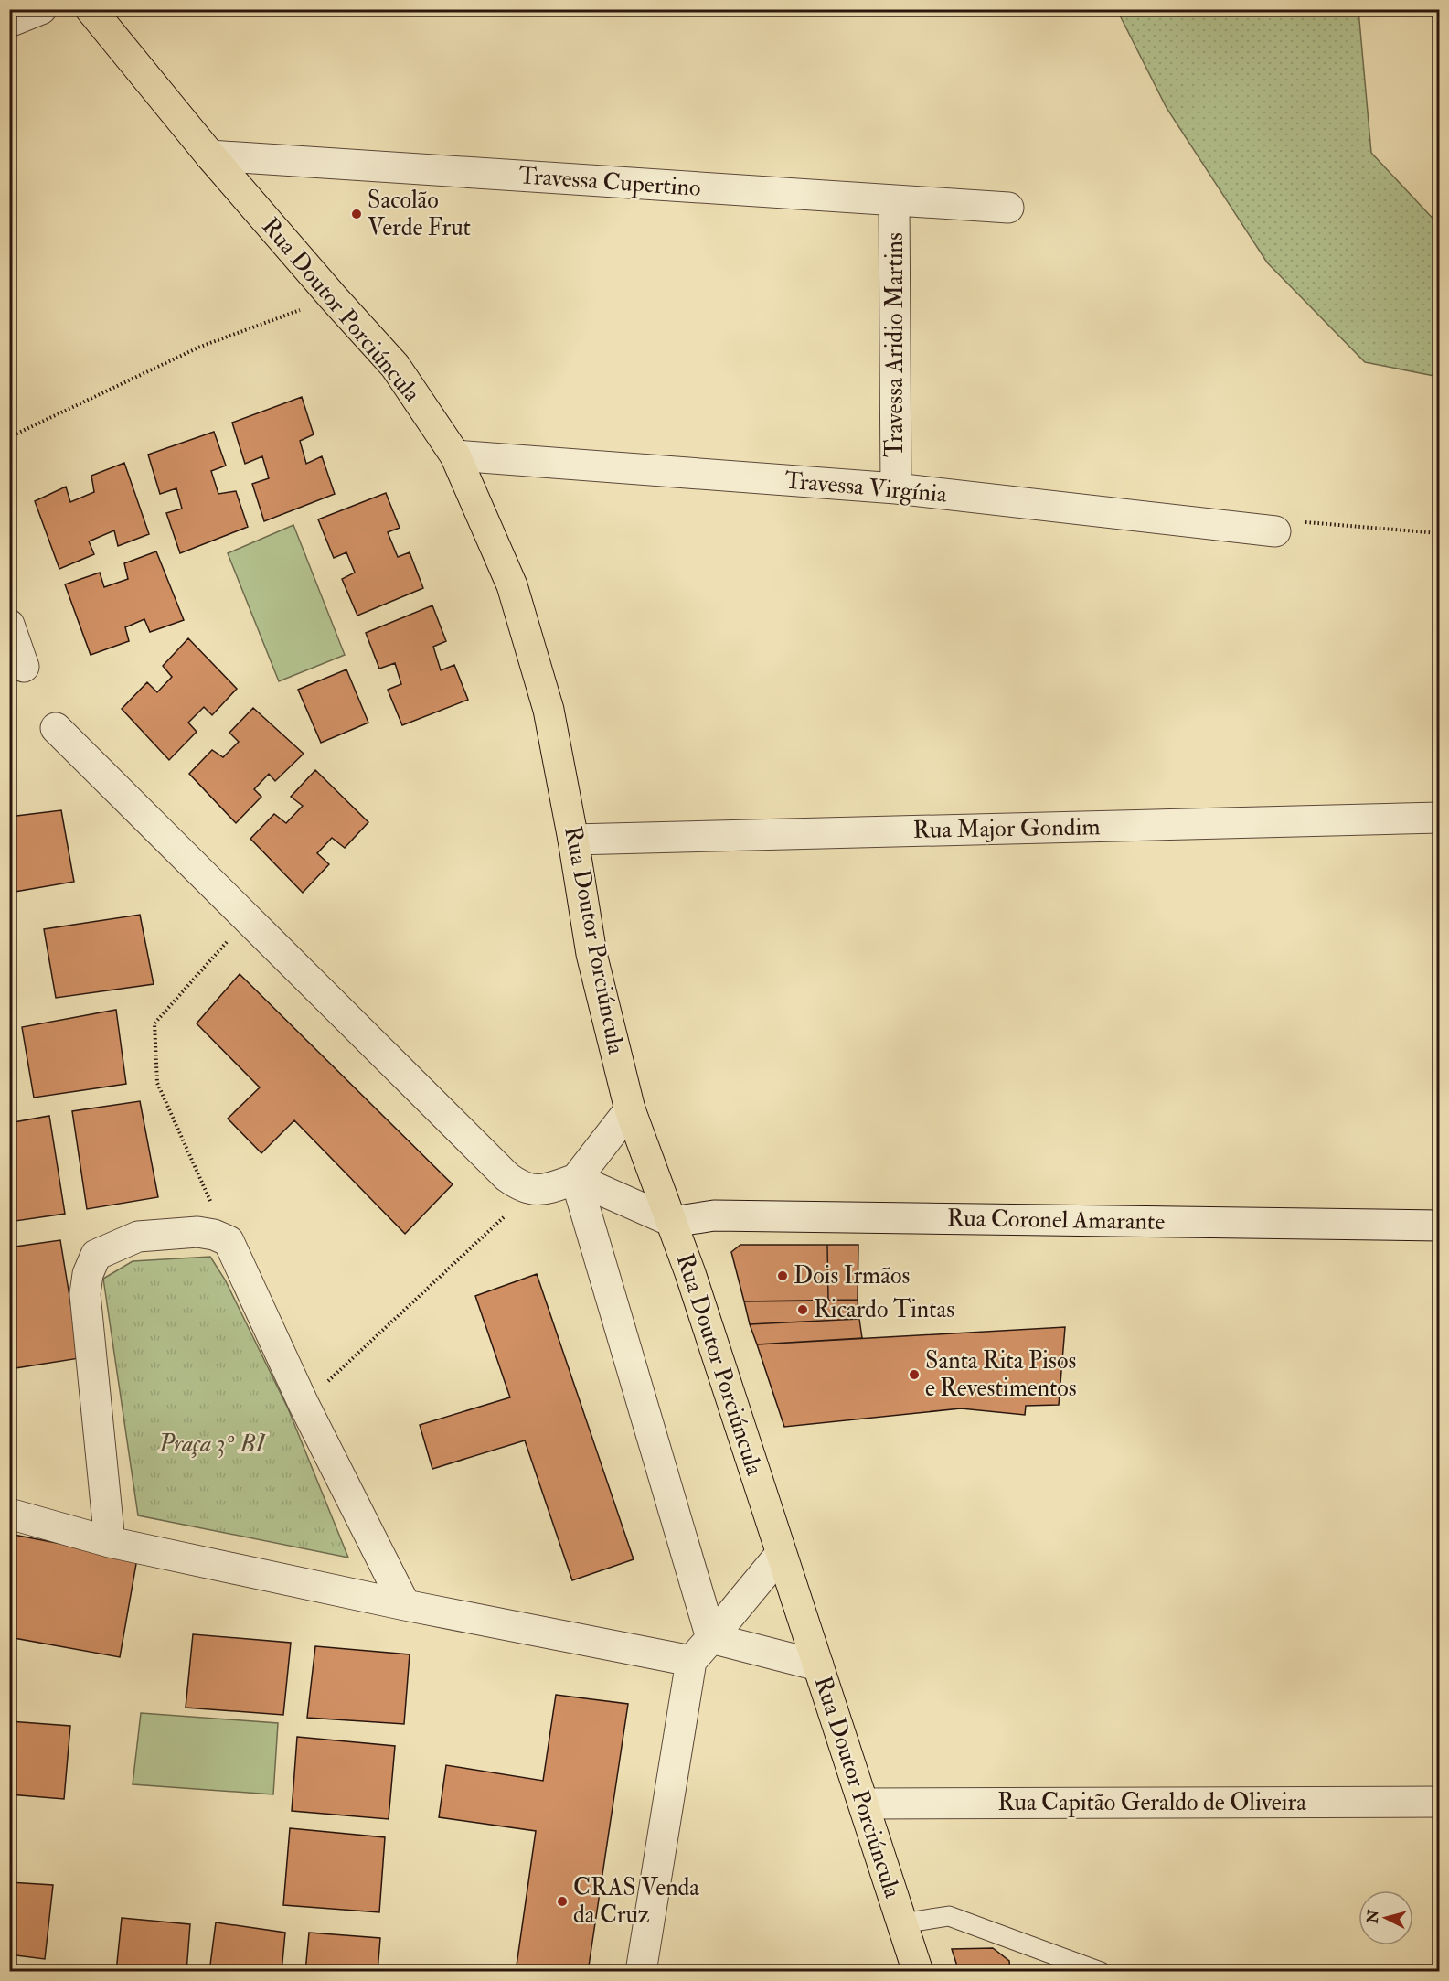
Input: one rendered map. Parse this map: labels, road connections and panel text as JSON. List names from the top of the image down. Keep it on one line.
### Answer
{"streets":{"main road":["Rua Doutor Porciúncula"],"street":["Travessa Cupertino","Travessa Aridio Martins","Travessa Virgínia","Rua Major Gondim","Rua Coronel Amarante","Rua Capitão Geraldo de Oliveira"]},"crossings":[["Travessa Cupertino","Rua Doutor Porciúncula"],["Travessa Cupertino","Travessa Aridio Martins"],["Rua Doutor Porciúncula","Travessa Virgínia"],["Rua Doutor Porciúncula","Rua Major Gondim"],["Rua Doutor Porciúncula","Rua Coronel Amarante"],["Rua Doutor Porciúncula","Rua Capitão Geraldo de Oliveira"],["Travessa Aridio Martins","Travessa Virgínia"]],"parks":["Praça 3º BI"],"places":["Sacolão Verde Frut","Dois Irmãos","Ricardo Tintas","Santa Rita Pisos e Revestimentos","CRAS Venda da Cruz"],"north":"left"}
